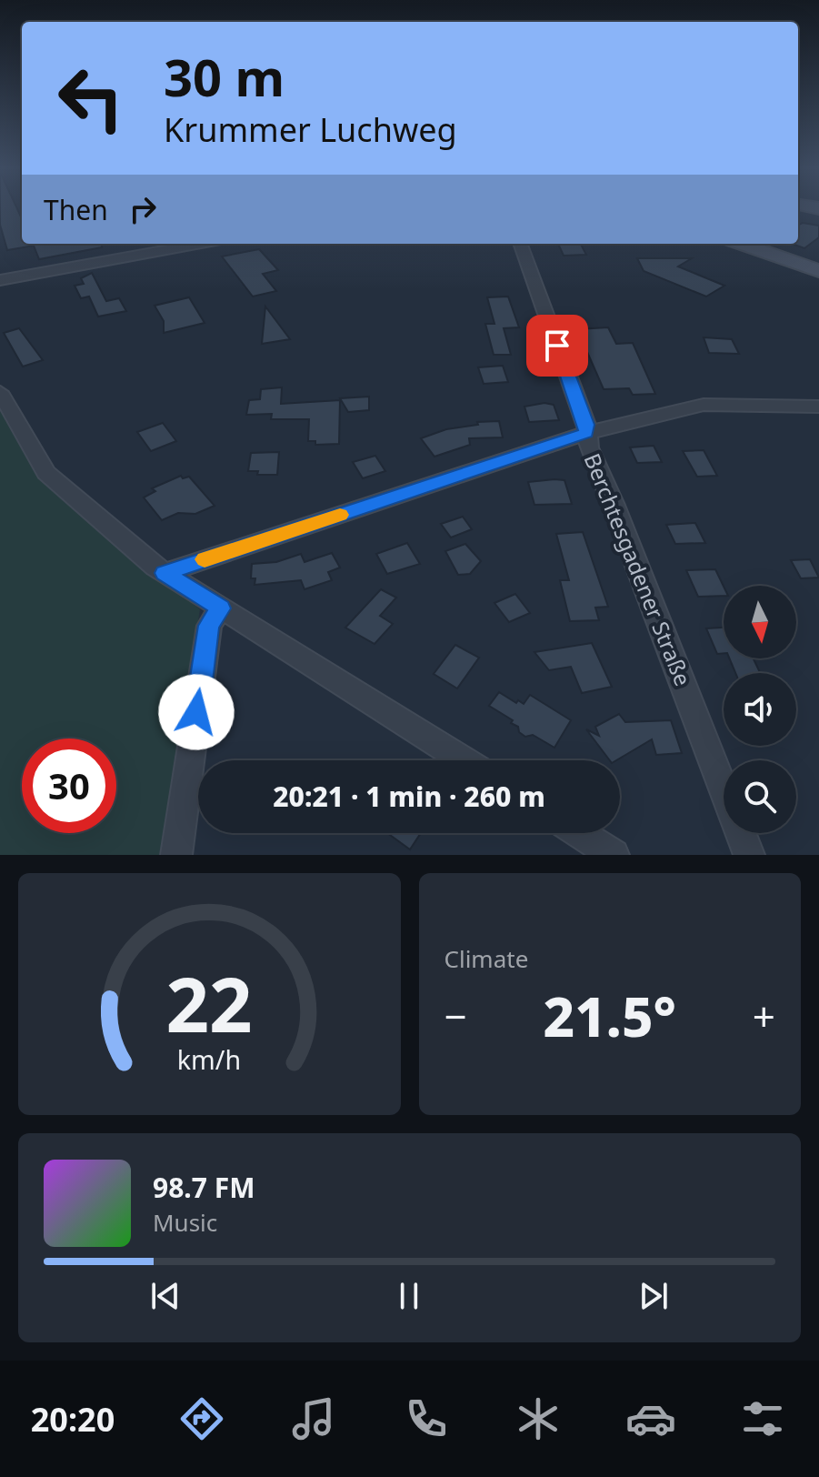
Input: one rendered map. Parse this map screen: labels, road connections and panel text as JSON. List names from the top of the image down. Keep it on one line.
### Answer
{"streets":{"street":["Berchtesgadener Straße"]},"north":"bottom","page":{"turn":["30 m","Krummer Luchweg"],"then":"Then","limit":"30","trip":"20:21 · 1 min · 260 m","tile":"Climate","heat":["−","21.5°","+"],"song":["98.7 FM","Music"],"tabs":"20:20","gauge":["22","km/h"]}}
